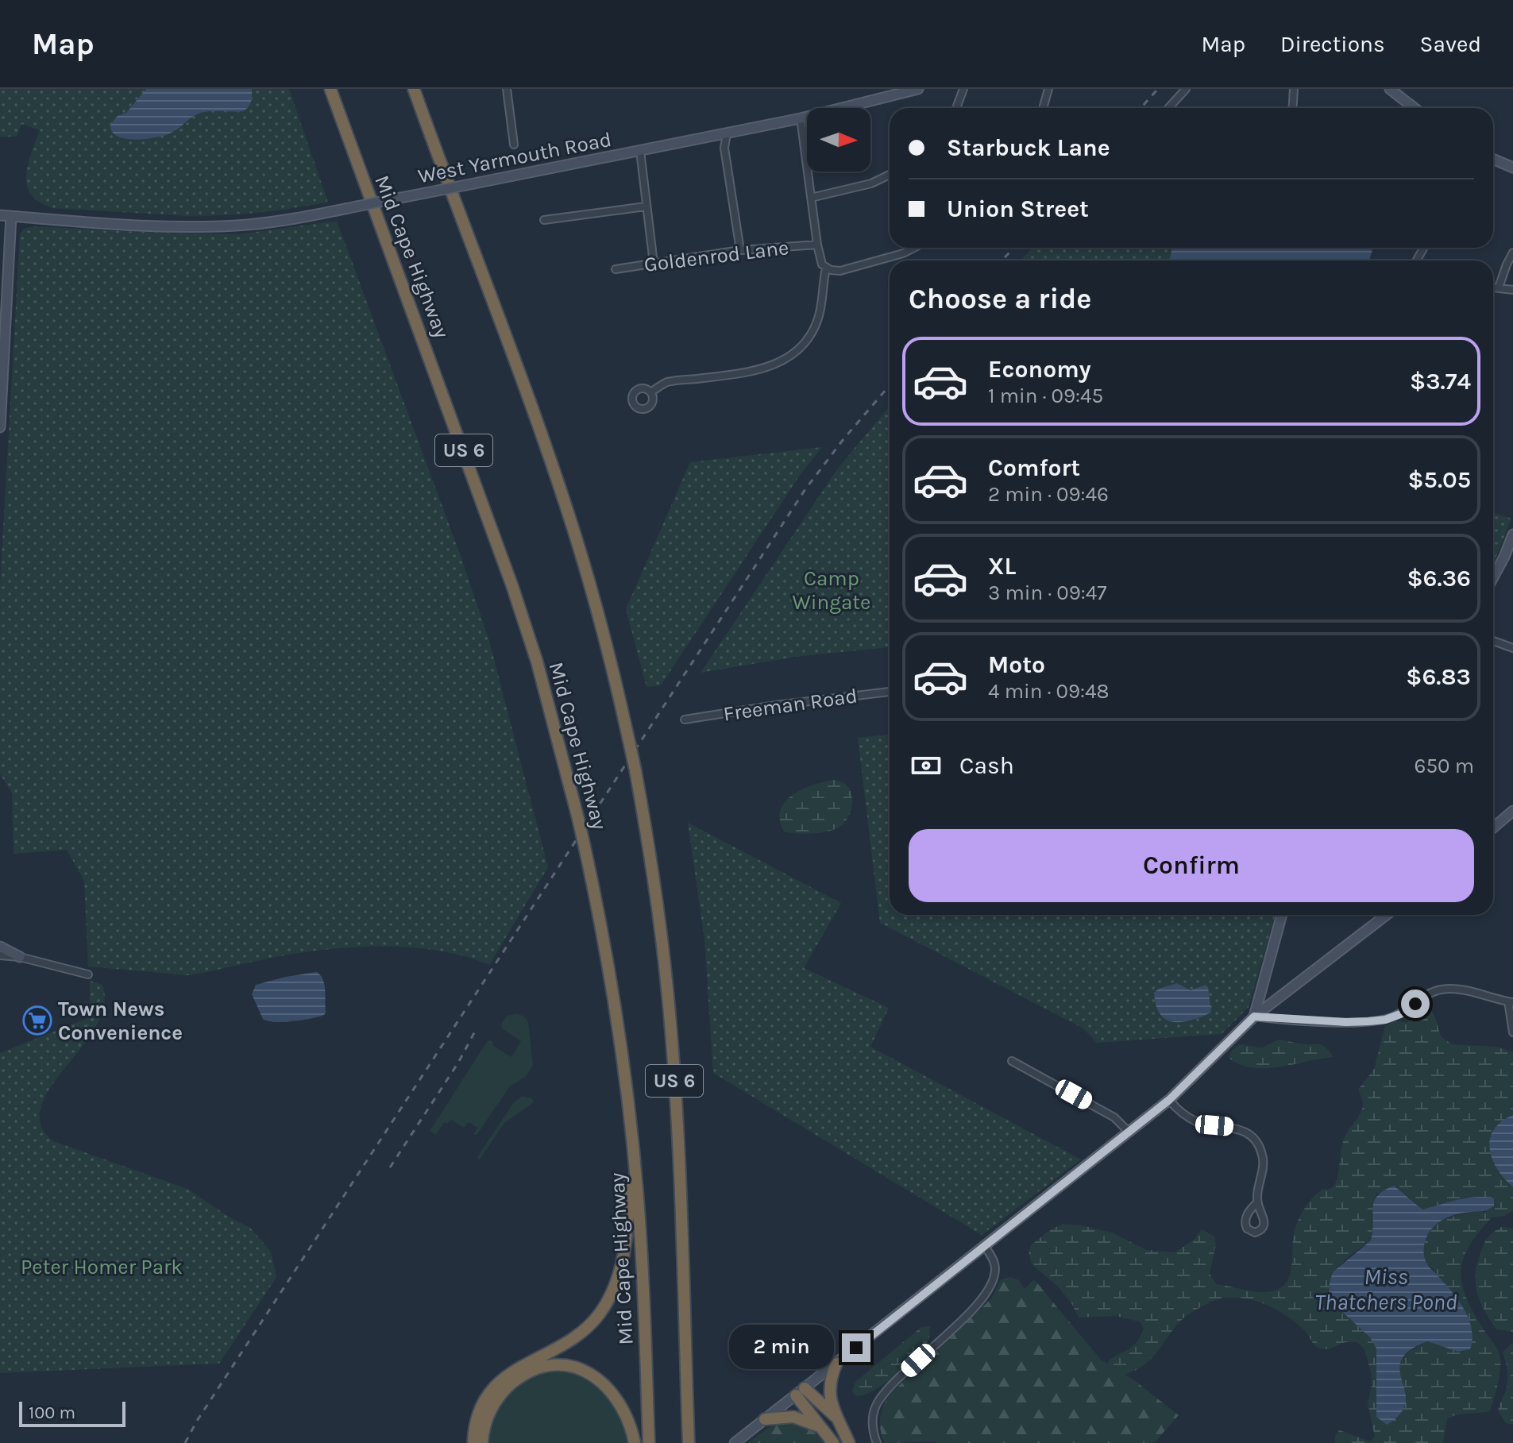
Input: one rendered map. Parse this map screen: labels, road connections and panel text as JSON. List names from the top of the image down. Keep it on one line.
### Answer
{"streets":{"highway":["Mid Cape Highway","US 6"],"main road":["West Yarmouth Road"],"street":["Goldenrod Lane","Freeman Road"]},"water":["Miss Thatchers Pond"],"parks":["Camp Wingate","Peter Homer Park"],"places":{"supermarket":["Town News Convenience"]},"scale_bar":"100 m","north":"right","page":{"header":"Map","nav":["Map","Directions","Saved"],"banner":["Starbuck Lane","Union Street"],"heading":"Choose a ride","list":[{"name":"Economy","note":"1 min · 09:45","value":"$3.74"},{"name":"Comfort","note":"2 min · 09:46","value":"$5.05"},{"name":"XL","note":"3 min · 09:47","value":"$6.36"},{"name":"Moto","note":"4 min · 09:48","value":"$6.83"}],"pay":["Cash","650 m"],"buttons":"Confirm","bubble":"2 min","scale":"100 m"}}
